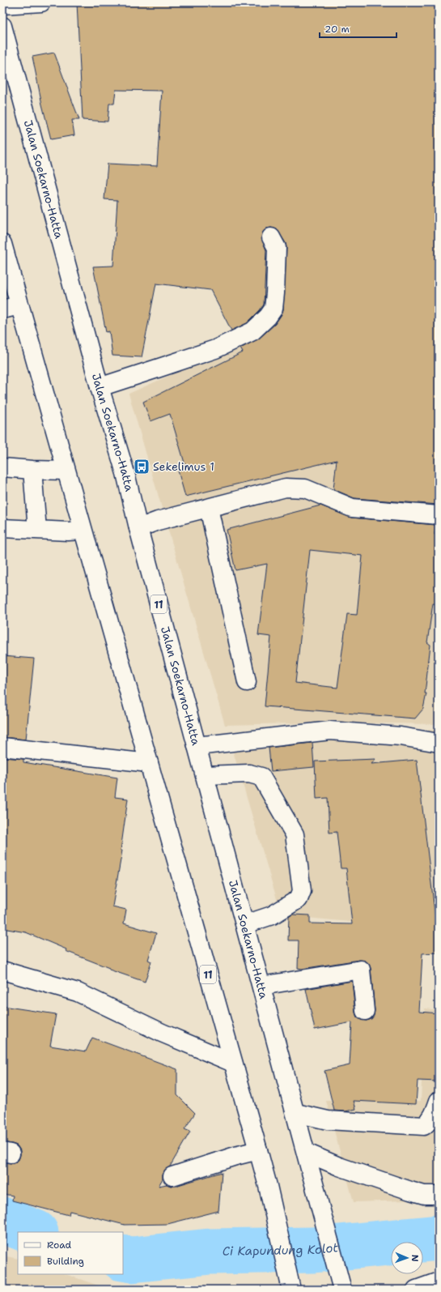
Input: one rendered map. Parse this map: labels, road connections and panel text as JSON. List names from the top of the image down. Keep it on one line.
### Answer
{"streets":{"main road":["Jalan Soekarno-Hatta","11"]},"water":["Ci Kapundung Kolot"],"places":{"bus stop":["Sekelimus 1"]},"legend":["Road","Building"],"scale_bar":"20 m","north":"right"}
